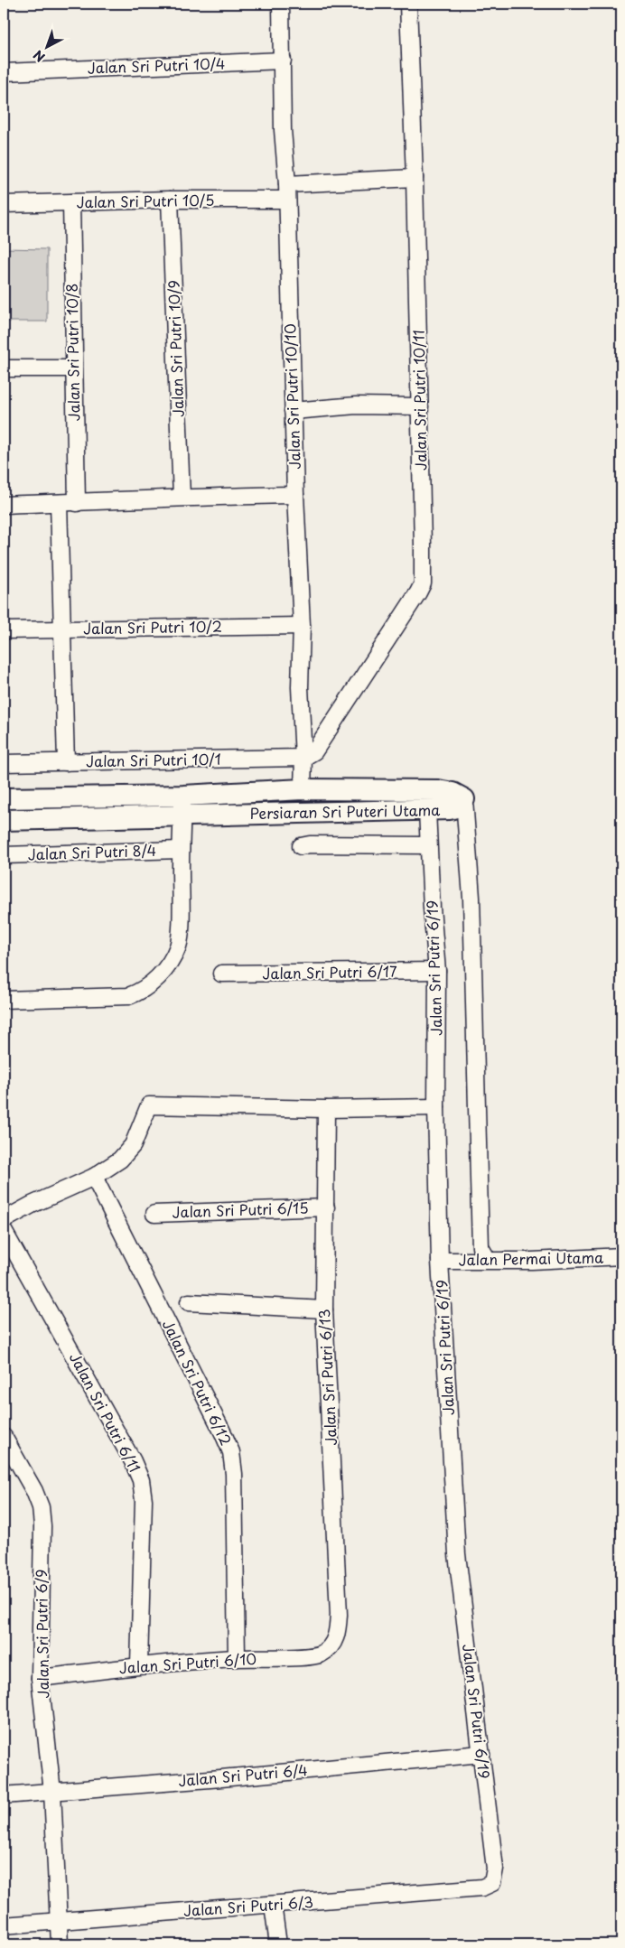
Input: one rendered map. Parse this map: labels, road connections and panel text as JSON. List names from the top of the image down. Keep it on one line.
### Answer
{"streets":{"street":["Jalan Sri Putri 10/4","Jalan Sri Putri 10/5","Jalan Sri Putri 10/9","Jalan Sri Putri 10/8","Jalan Sri Putri 10/10","Jalan Sri Putri 10/11","Jalan Sri Putri 10/2","Jalan Sri Putri 10/1","Persiaran Sri Puteri Utama","Jalan Sri Putri 8/4","Jalan Sri Putri 6/19","Jalan Sri Putri 6/17","Jalan Sri Putri 6/15","Jalan Permai Utama","Jalan Sri Putri 6/13","Jalan Sri Putri 6/12","Jalan Sri Putri 6/11","Jalan Sri Putri 6/9","Jalan Sri Putri 6/10","Jalan Sri Putri 6/4","Jalan Sri Putri 6/3"]},"crossings":[["Jalan Sri Putri 10/4","Jalan Sri Putri 10/10"],["Jalan Sri Putri 10/5","Jalan Sri Putri 10/9"],["Jalan Sri Putri 10/5","Jalan Sri Putri 10/8"],["Jalan Sri Putri 10/5","Jalan Sri Putri 10/10"],["Jalan Sri Putri 10/5","Jalan Sri Putri 10/11"],["Jalan Sri Putri 10/10","Jalan Sri Putri 10/11"],["Jalan Sri Putri 10/10","Jalan Sri Putri 10/2"],["Jalan Sri Putri 10/10","Jalan Sri Putri 10/1"],["Jalan Sri Putri 10/10","Persiaran Sri Puteri Utama"],["Jalan Sri Putri 10/11","Jalan Sri Putri 10/1"],["Persiaran Sri Puteri Utama","Jalan Sri Putri 6/19"],["Jalan Sri Putri 6/19","Jalan Sri Putri 6/17"],["Jalan Sri Putri 6/19","Jalan Permai Utama"],["Jalan Sri Putri 6/19","Jalan Sri Putri 6/4"],["Jalan Sri Putri 6/19","Jalan Sri Putri 6/3"],["Jalan Sri Putri 6/15","Jalan Sri Putri 6/13"],["Jalan Sri Putri 6/13","Jalan Sri Putri 6/10"],["Jalan Sri Putri 6/12","Jalan Sri Putri 6/10"],["Jalan Sri Putri 6/11","Jalan Sri Putri 6/10"],["Jalan Sri Putri 6/9","Jalan Sri Putri 6/10"],["Jalan Sri Putri 6/9","Jalan Sri Putri 6/4"],["Jalan Sri Putri 6/9","Jalan Sri Putri 6/3"]],"north":"bottom left"}
